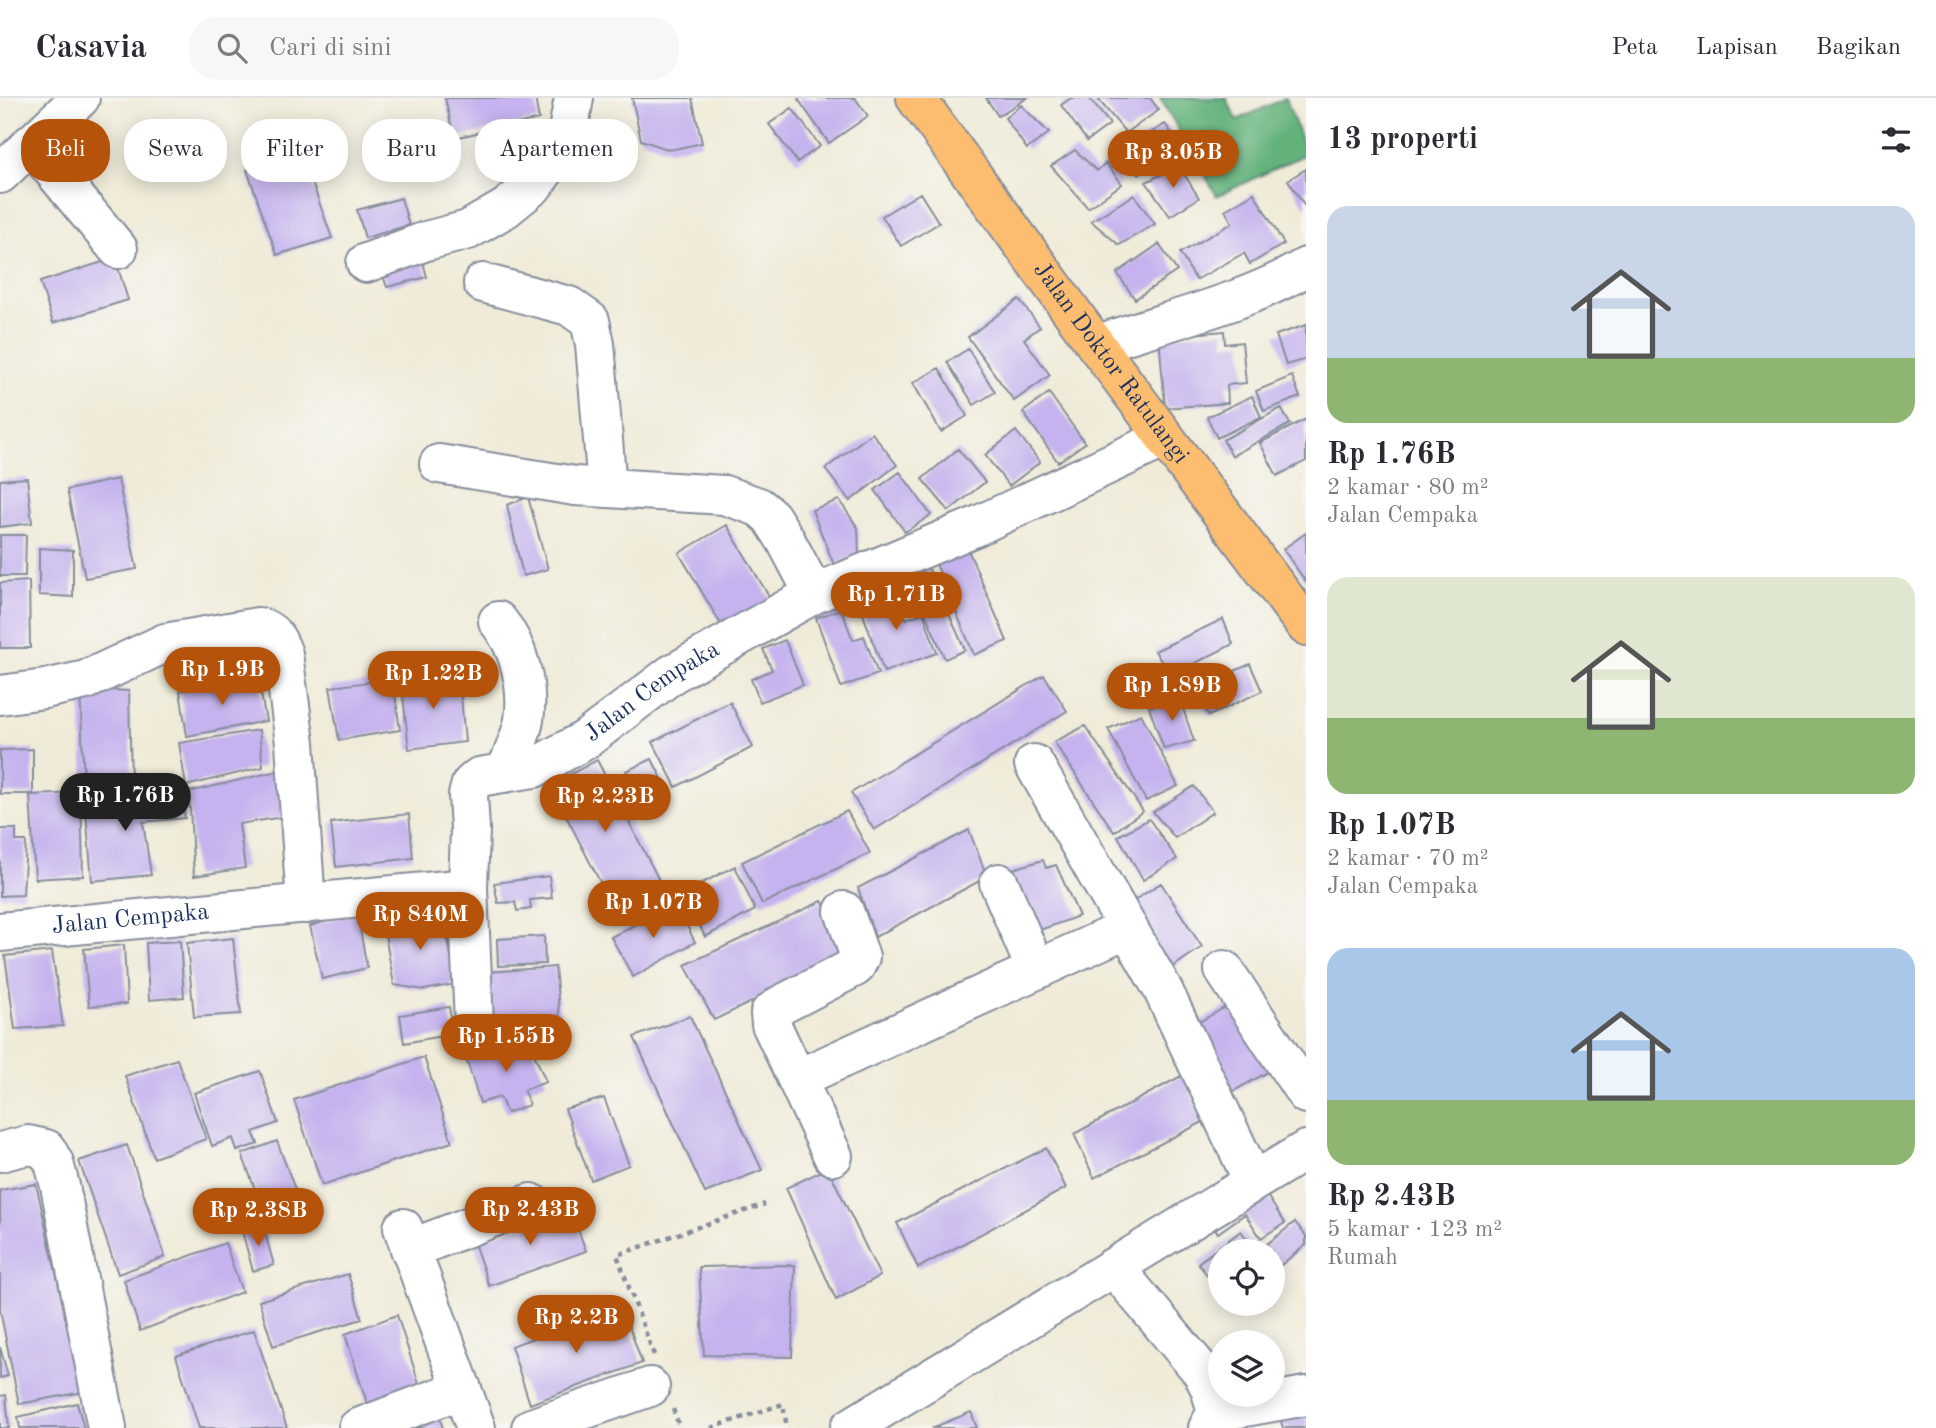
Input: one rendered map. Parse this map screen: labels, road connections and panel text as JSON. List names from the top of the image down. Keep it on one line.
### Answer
{"streets":{"highway":["Jalan Doktor Ratulangi"],"street":["Jalan Cempaka"]},"crossings":[["Jalan Doktor Ratulangi","Jalan Cempaka"]],"page":{"header":"Casavia","search":"Cari di sini","nav":["Peta","Lapisan","Bagikan"],"heading":"13 properti","chip":["Beli","Sewa","Filter","Baru","Apartemen"],"price":["Rp 3.05B","Rp 1.71B","Rp 1.9B","Rp 1.22B","Rp 1.89B","Rp 1.76B","Rp 2.23B","Rp 1.07B","Rp 840M","Rp 1.55B","Rp 2.43B","Rp 2.38B","Rp 2.2B"],"list":[{"name":"Rp 1.76B","note":"2 kamar · 80 m² · Jalan Cempaka"},{"name":"Rp 1.07B","note":"2 kamar · 70 m² · Jalan Cempaka"},{"name":"Rp 2.43B","note":"5 kamar · 123 m² · Rumah"}]}}
